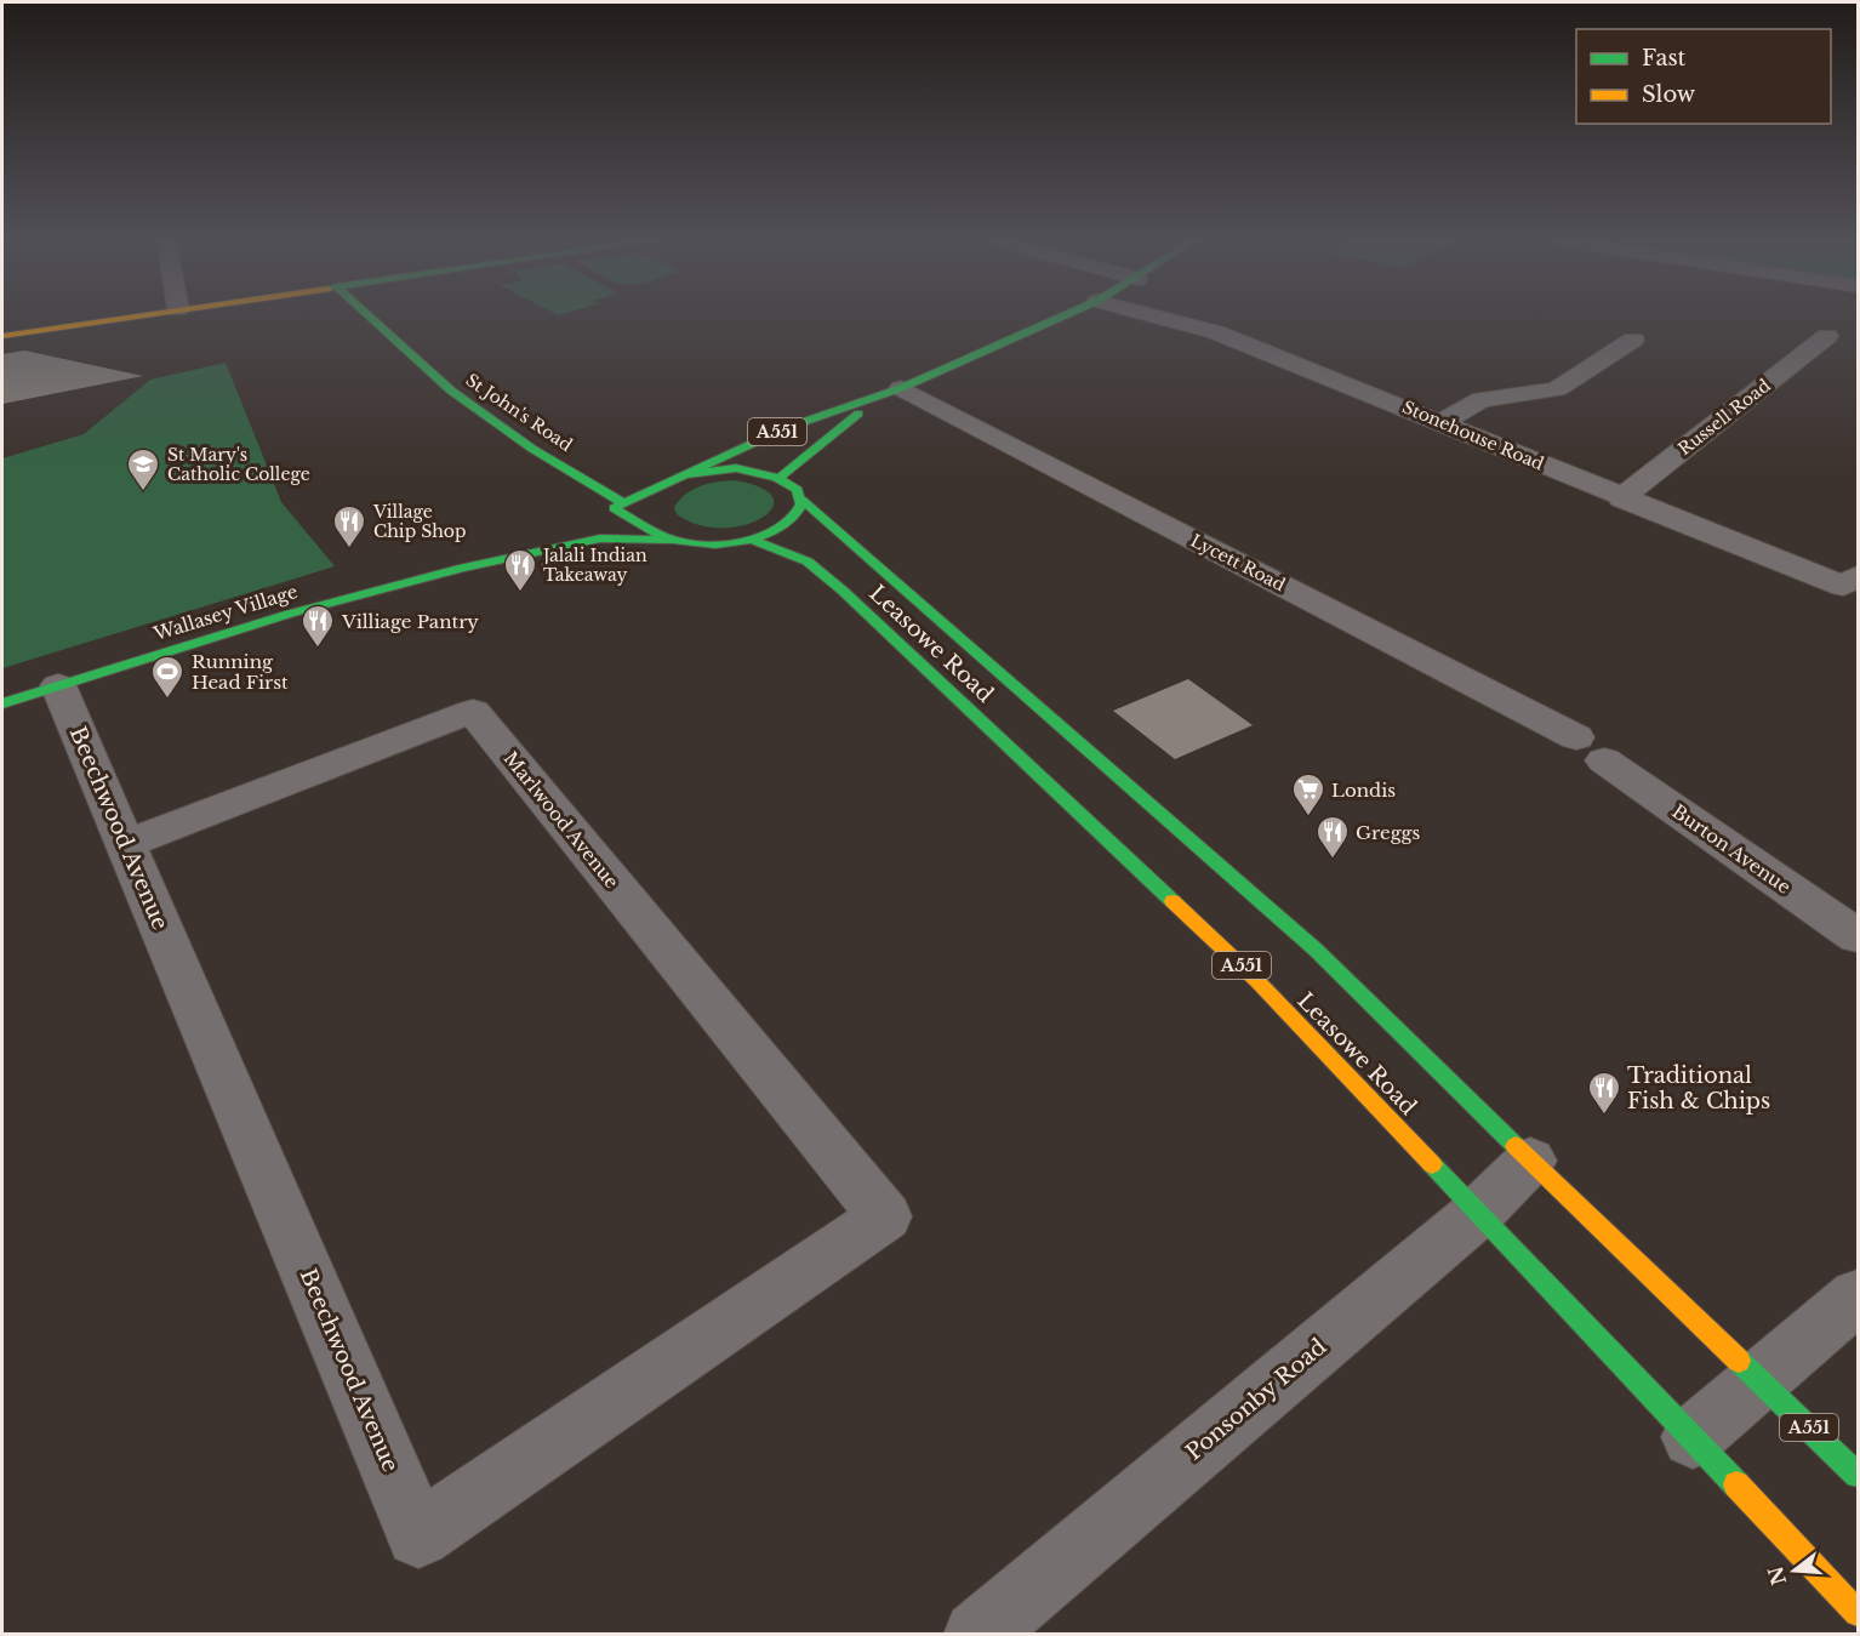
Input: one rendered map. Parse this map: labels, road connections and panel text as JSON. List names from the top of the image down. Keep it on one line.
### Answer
{"streets":{"main road":["St John's Road","A551","Wallasey Village","Leasowe Road"],"street":["Russell Road","Stonehouse Road","Lycett Road","Marlwood Avenue","Beechwood Avenue","Burton Avenue","Ponsonby Road"]},"crossings":[["St John's Road","Wallasey Village"],["Russell Road","Stonehouse Road"],["A551","Lycett Road"],["A551","Leasowe Road"],["Lycett Road","Burton Avenue"],["Wallasey Village","Beechwood Avenue"],["Leasowe Road","Ponsonby Road"],["Marlwood Avenue","Beechwood Avenue"]],"places":{"school or university":["St Mary's Catholic College"],"restaurant":["Village Chip Shop","Jalali Indian Takeaway","Villiage Pantry","Greggs","Traditional Fish & Chips"],"sports":["Running Head First"],"supermarket":["Londis"]},"legend":["Fast","Slow"],"north":"left"}
